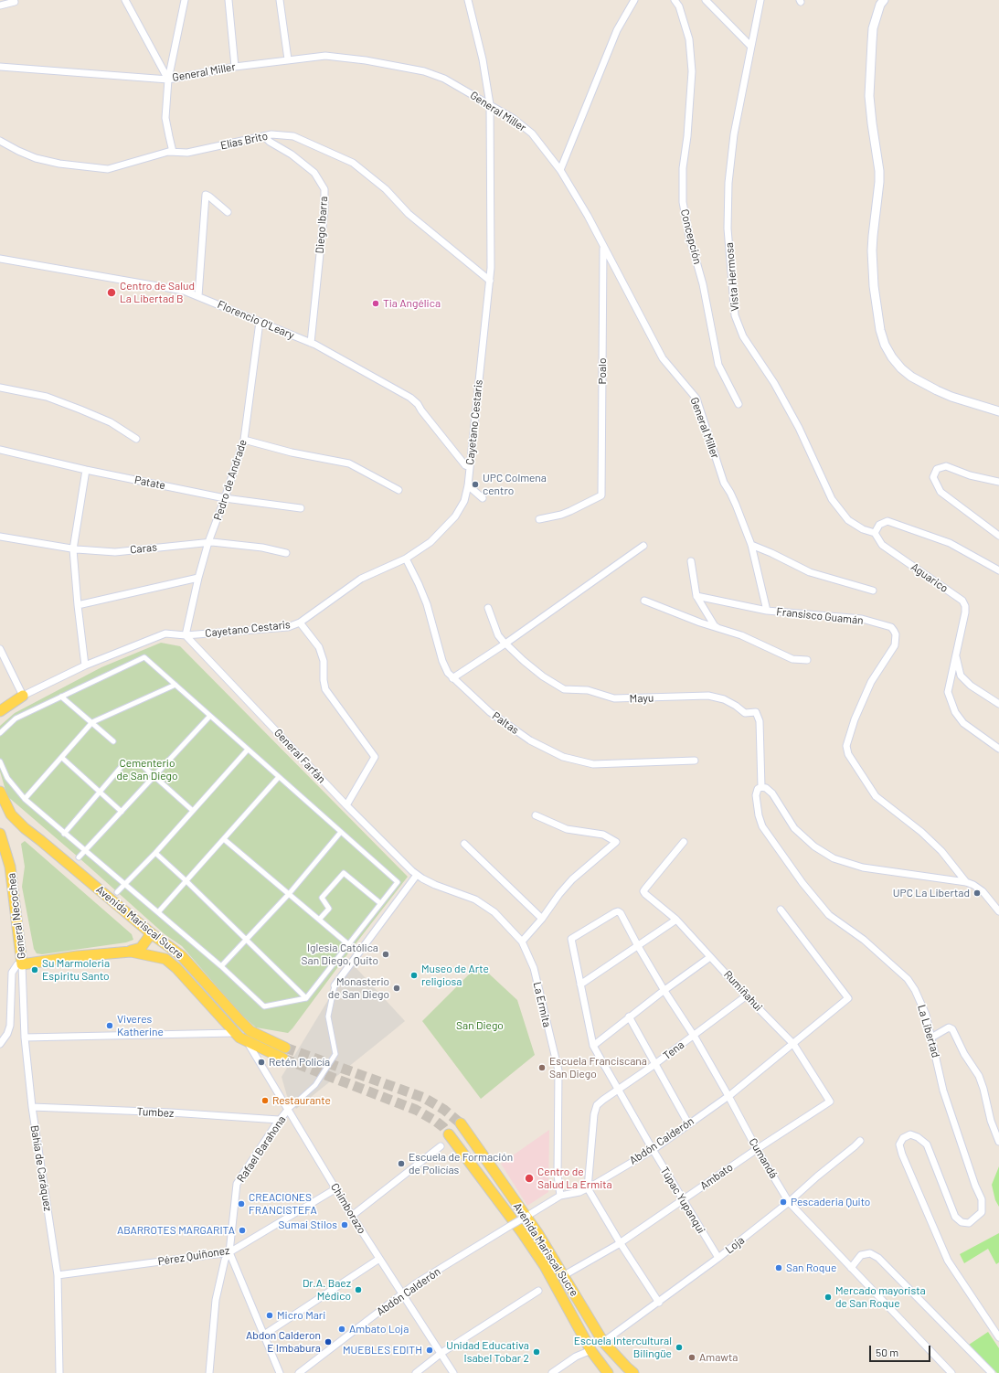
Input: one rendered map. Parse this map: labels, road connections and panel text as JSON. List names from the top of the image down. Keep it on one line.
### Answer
{"streets":{"main road":["General Necochea","Avenida Mariscal Sucre"],"street":["General Miller","Elías Brito","Diego Ibarra","Concepción","Vista Hermosa","Florencio O'Leary","Poalo","Cayetano Cestaris","Pedro de Andrade","Patate","Caras","Aguarico","Fransisco Guamán","Mayu","Paltas","General Farfán","Rumiñahui","La Ermita","La Libertad","Tena","Tumbez","Abdón Calderón","Rafael Barahona","Cumandá","Bahía de Caráquez","Ambato","Túpac Yupanqui","Chimborazo","Loja","Pérez Quiñonez"]},"crossings":[["General Miller","Poalo"],["General Miller","Cayetano Cestaris"],["General Miller","Fransisco Guamán"],["Elías Brito","Diego Ibarra"],["Elías Brito","Cayetano Cestaris"],["Diego Ibarra","Florencio O'Leary"],["Vista Hermosa","Aguarico"],["Florencio O'Leary","Cayetano Cestaris"],["Florencio O'Leary","Pedro de Andrade"],["Cayetano Cestaris","Pedro de Andrade"],["Cayetano Cestaris","Paltas"],["Cayetano Cestaris","General Farfán"],["Pedro de Andrade","Patate"],["Pedro de Andrade","Caras"],["Pedro de Andrade","General Farfán"],["Mayu","La Libertad"],["General Farfán","La Ermita"],["General Necochea","Avenida Mariscal Sucre"],["General Necochea","Bahía de Caráquez"],["Avenida Mariscal Sucre","Chimborazo"],["Avenida Mariscal Sucre","Loja"],["Rumiñahui","Tena"],["Rumiñahui","Abdón Calderón"],["Rumiñahui","Ambato"],["La Ermita","Abdón Calderón"],["Tena","Abdón Calderón"],["Tena","Cumandá"],["Tena","Túpac Yupanqui"],["Tumbez","Rafael Barahona"],["Tumbez","Bahía de Caráquez"],["Abdón Calderón","Cumandá"],["Abdón Calderón","Túpac Yupanqui"],["Abdón Calderón","Chimborazo"],["Rafael Barahona","Chimborazo"],["Rafael Barahona","Pérez Quiñonez"],["Cumandá","Ambato"],["Cumandá","Túpac Yupanqui"],["Cumandá","Loja"],["Bahía de Caráquez","Pérez Quiñonez"],["Ambato","Túpac Yupanqui"],["Túpac Yupanqui","Loja"],["Chimborazo","Pérez Quiñonez"]],"parks":["Cementerio de San Diego","San Diego"],"places":["Centro de Salud La Libertad B","Tia Angélica","UPC Colmena centro","UPC La Libertad","Iglesia Católica San Diego, Quito","Su Marmoleria Espiritu Santo","Museo de Arte religiosa","Monasterio de San Diego","Viveres Katherine","Retén Policía","Escuela Franciscana San Diego","Restaurante","Escuela de Formación de Policías","Centro de Salud La Ermita","Pescaderia Quito","CREACIONES FRANCISTEFA","Sumai Stilos","ABARROTES MARGARITA","San Roque","Dr.A. Baez Médico","Mercado mayorista de San Roque","Micro Mari","Ambato Loja","Abdon Calderon E Imbabura","Escuela Intercultural Bilingüe","MUEBLES EDITH","Unidad Educativa Isabel Tobar 2","Amawta"],"scale_bar":"50 m"}
